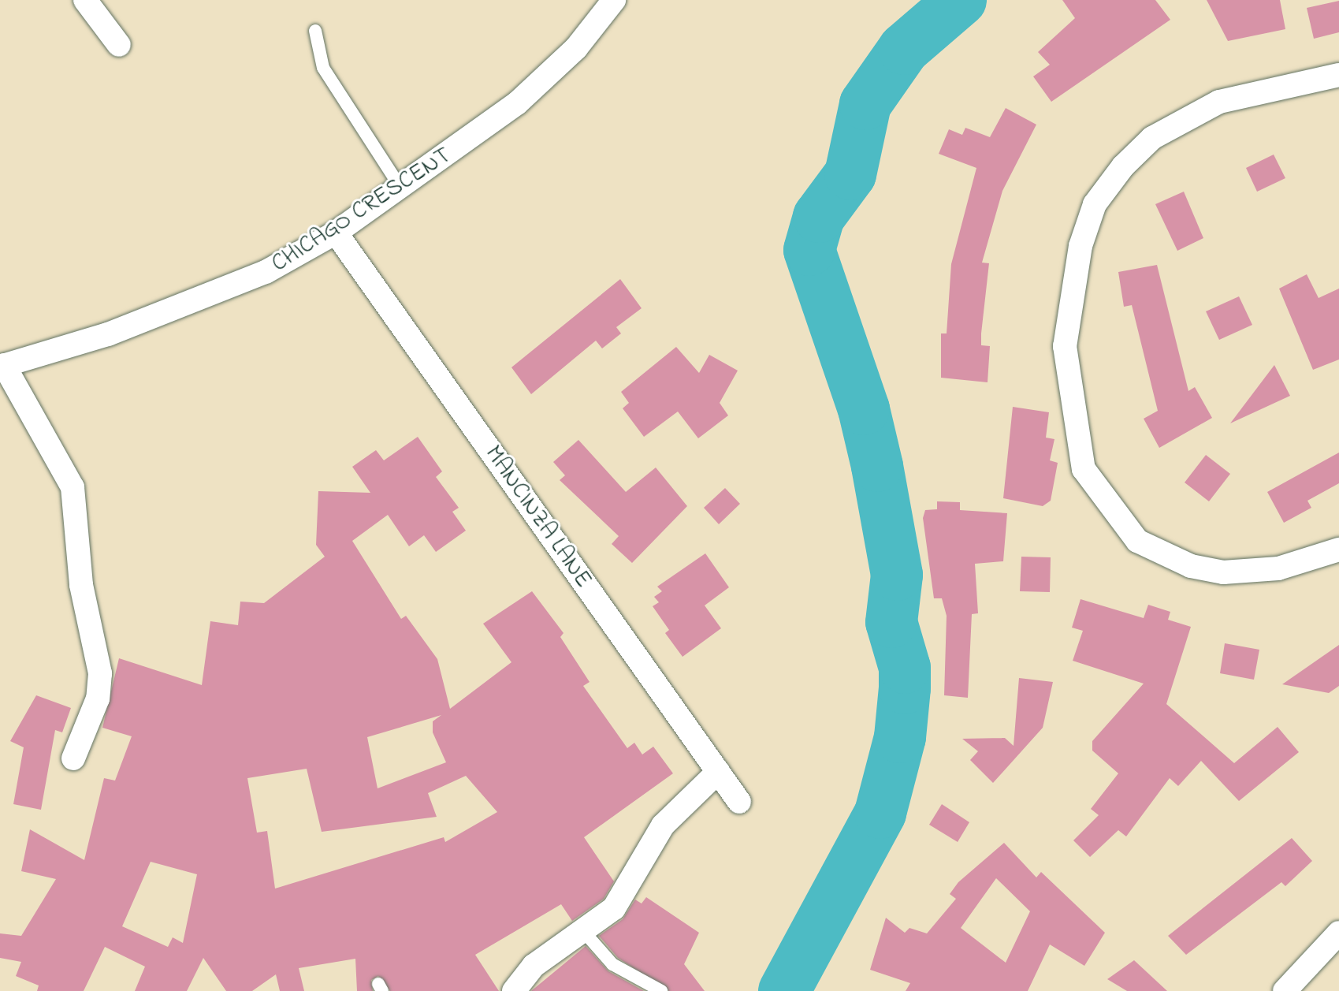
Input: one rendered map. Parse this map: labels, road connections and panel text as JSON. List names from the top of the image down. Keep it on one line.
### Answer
{"streets":{"street":["CHICAGO CRESCENT","MANCINZA LANE"]},"crossings":[["CHICAGO CRESCENT","MANCINZA LANE"]]}
